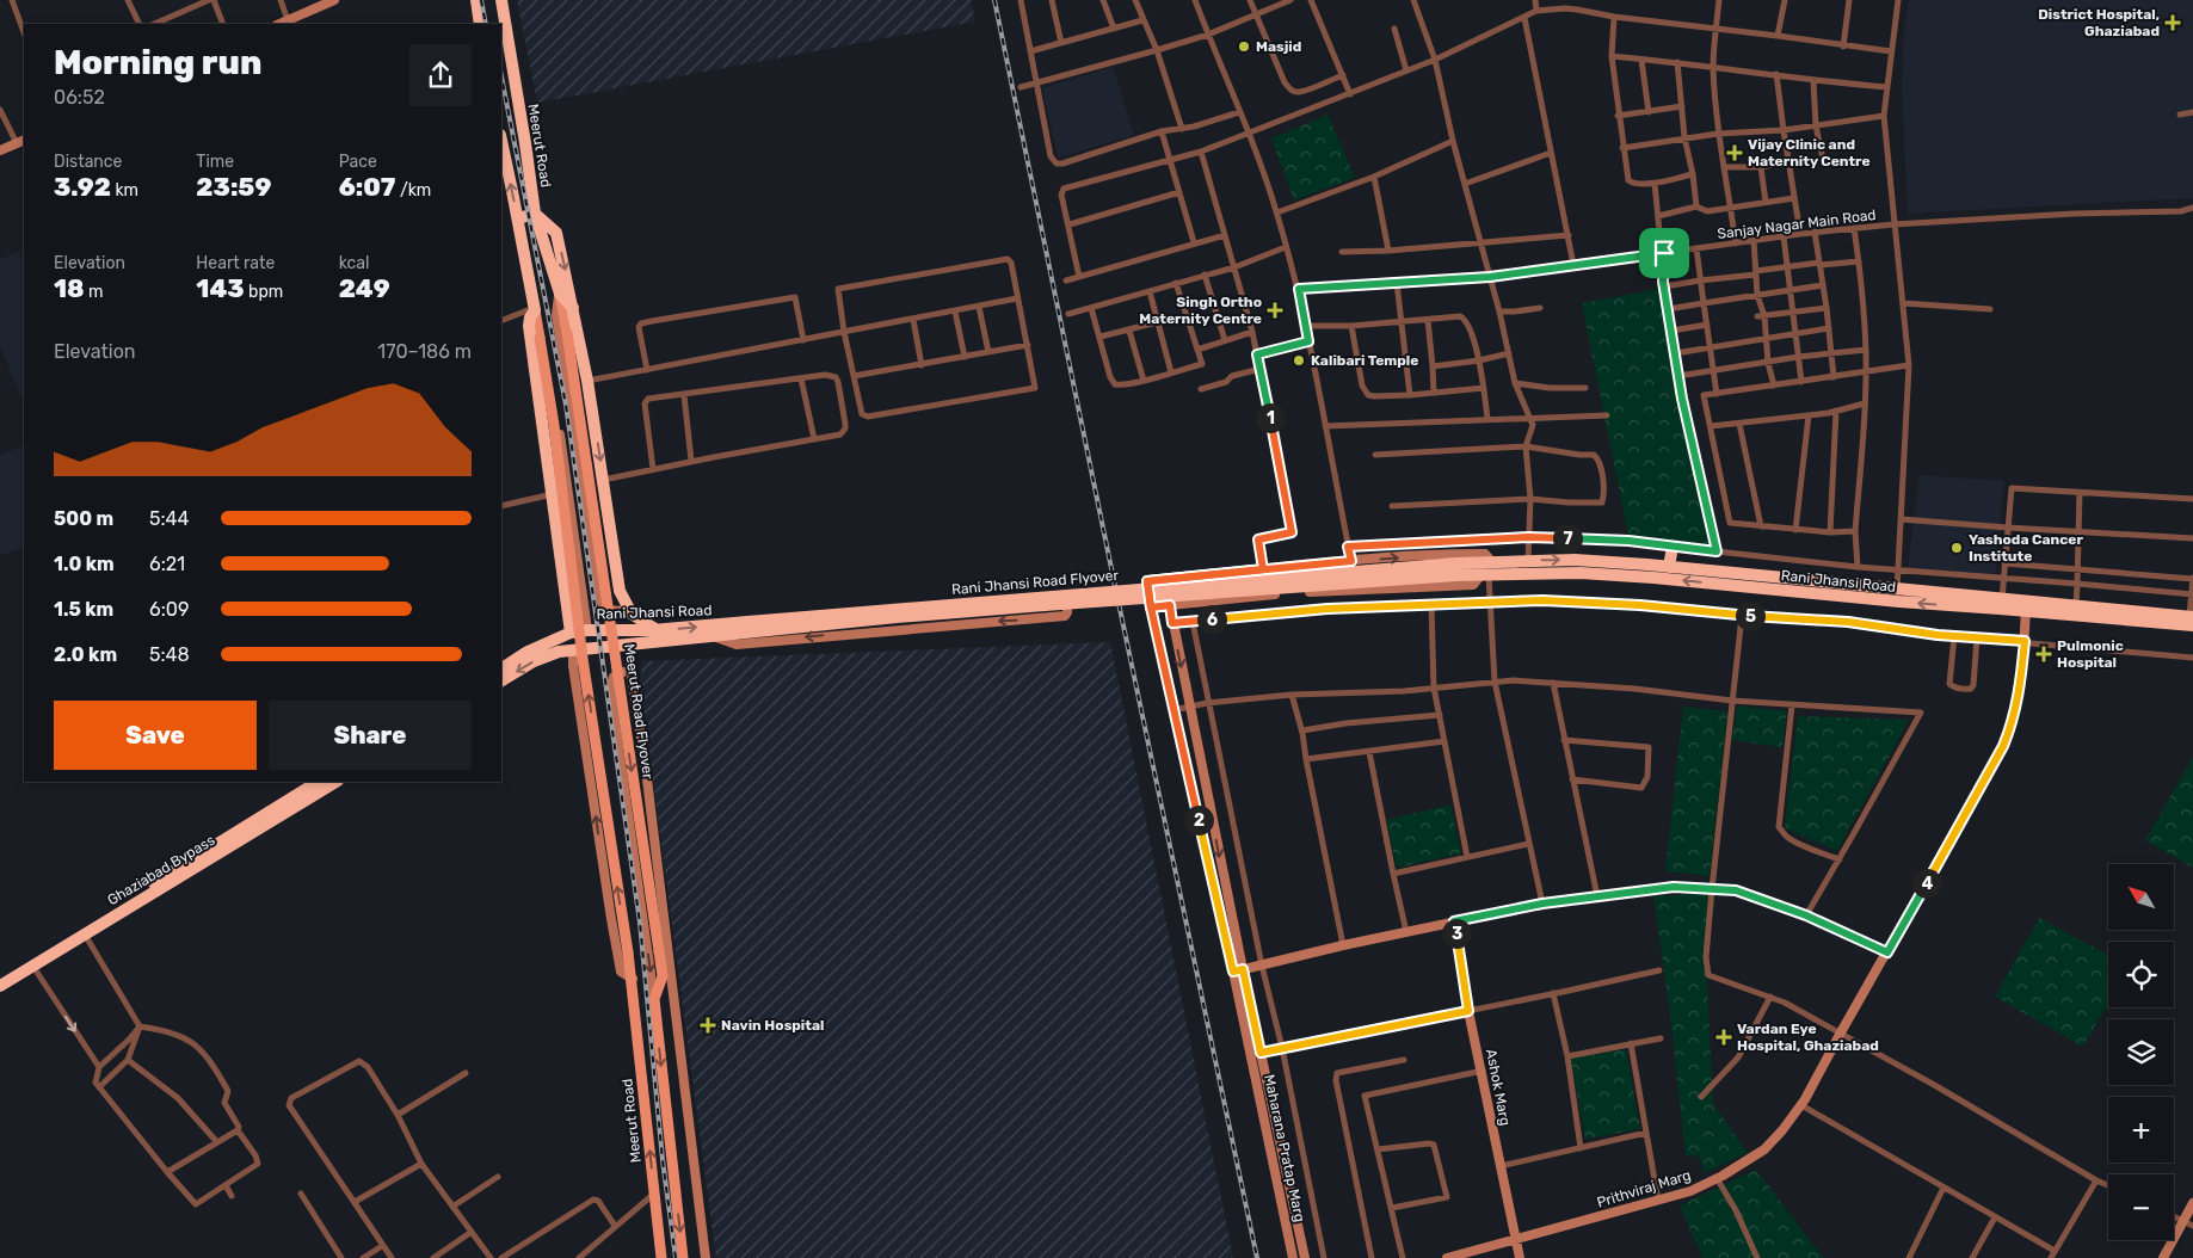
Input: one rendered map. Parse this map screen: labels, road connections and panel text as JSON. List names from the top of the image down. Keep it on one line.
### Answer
{"streets":{"highway":["Meerut Road","Rani Jhansi Road","Rani Jhansi Road Flyover","Ghaziabad Bypass"],"main road":["Meerut Road Flyover"],"street":["Sanjay Nagar Main Road","Ashok Marg","Maharana Pratap Marg","Prithviraj Marg"]},"crossings":[["Meerut Road","Meerut Road Flyover"],["Rani Jhansi Road","Rani Jhansi Road Flyover"],["Rani Jhansi Road","Maharana Pratap Marg"],["Rani Jhansi Road","Prithviraj Marg"],["Rani Jhansi Road Flyover","Maharana Pratap Marg"],["Ashok Marg","Prithviraj Marg"]],"one_way":["Meerut Road Flyover"],"places":{"health":["District Hospital, Ghaziabad","Vijay Clinic and Maternity Centre","Singh Ortho Maternity Centre","Pulmonic Hospital","Navin Hospital","Vardan Eye Hospital, Ghaziabad"],"other":["Masjid","Kalibari Temple","Yashoda Cancer Institute"]},"north":"top left","page":{"heading":["Morning run","06:52"],"stats":[["Distance","3.92 km"],["Time","23:59"],["Pace","6:07 /km"],["Elevation","18 m"],["Heart rate","143 bpm"],["kcal","249"]],"chart":["Elevation","170–186 m"],"pins":["1","7","5","6","2","4","3"],"list":[{"name":"500 m","note":"5:44"},{"name":"1.0 km","note":"6:21"},{"name":"1.5 km","note":"6:09"},{"name":"2.0 km","note":"5:48"}],"buttons":["Save","Share"],"map_buttons":["+","−"]}}
